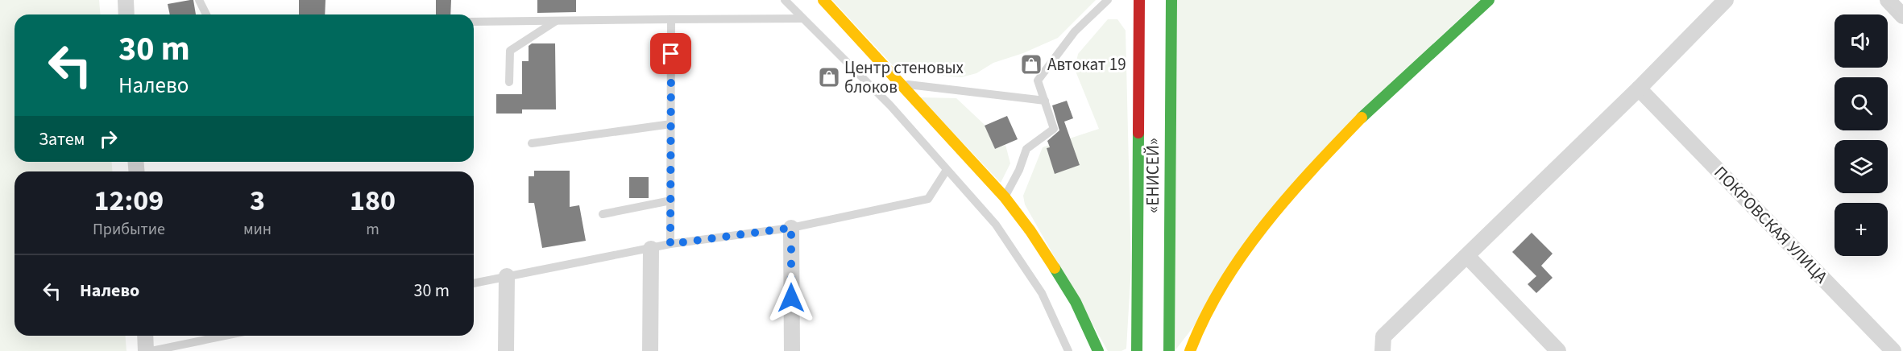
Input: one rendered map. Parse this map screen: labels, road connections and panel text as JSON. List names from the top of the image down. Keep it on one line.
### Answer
{"streets":{"main road":["«ЕНИСЕЙ»"],"street":["ПОКРОВСКАЯ УЛИЦА"]},"places":{"shop":["Автокат 19","Центр стеновых блоков"]},"page":{"map_buttons":"+","turn":["30 m","Налево"],"then":"Затем","eta":["12:09","Прибытие","3","мин","180","m"],"list":[{"name":"Налево","value":"30 m"}]}}
